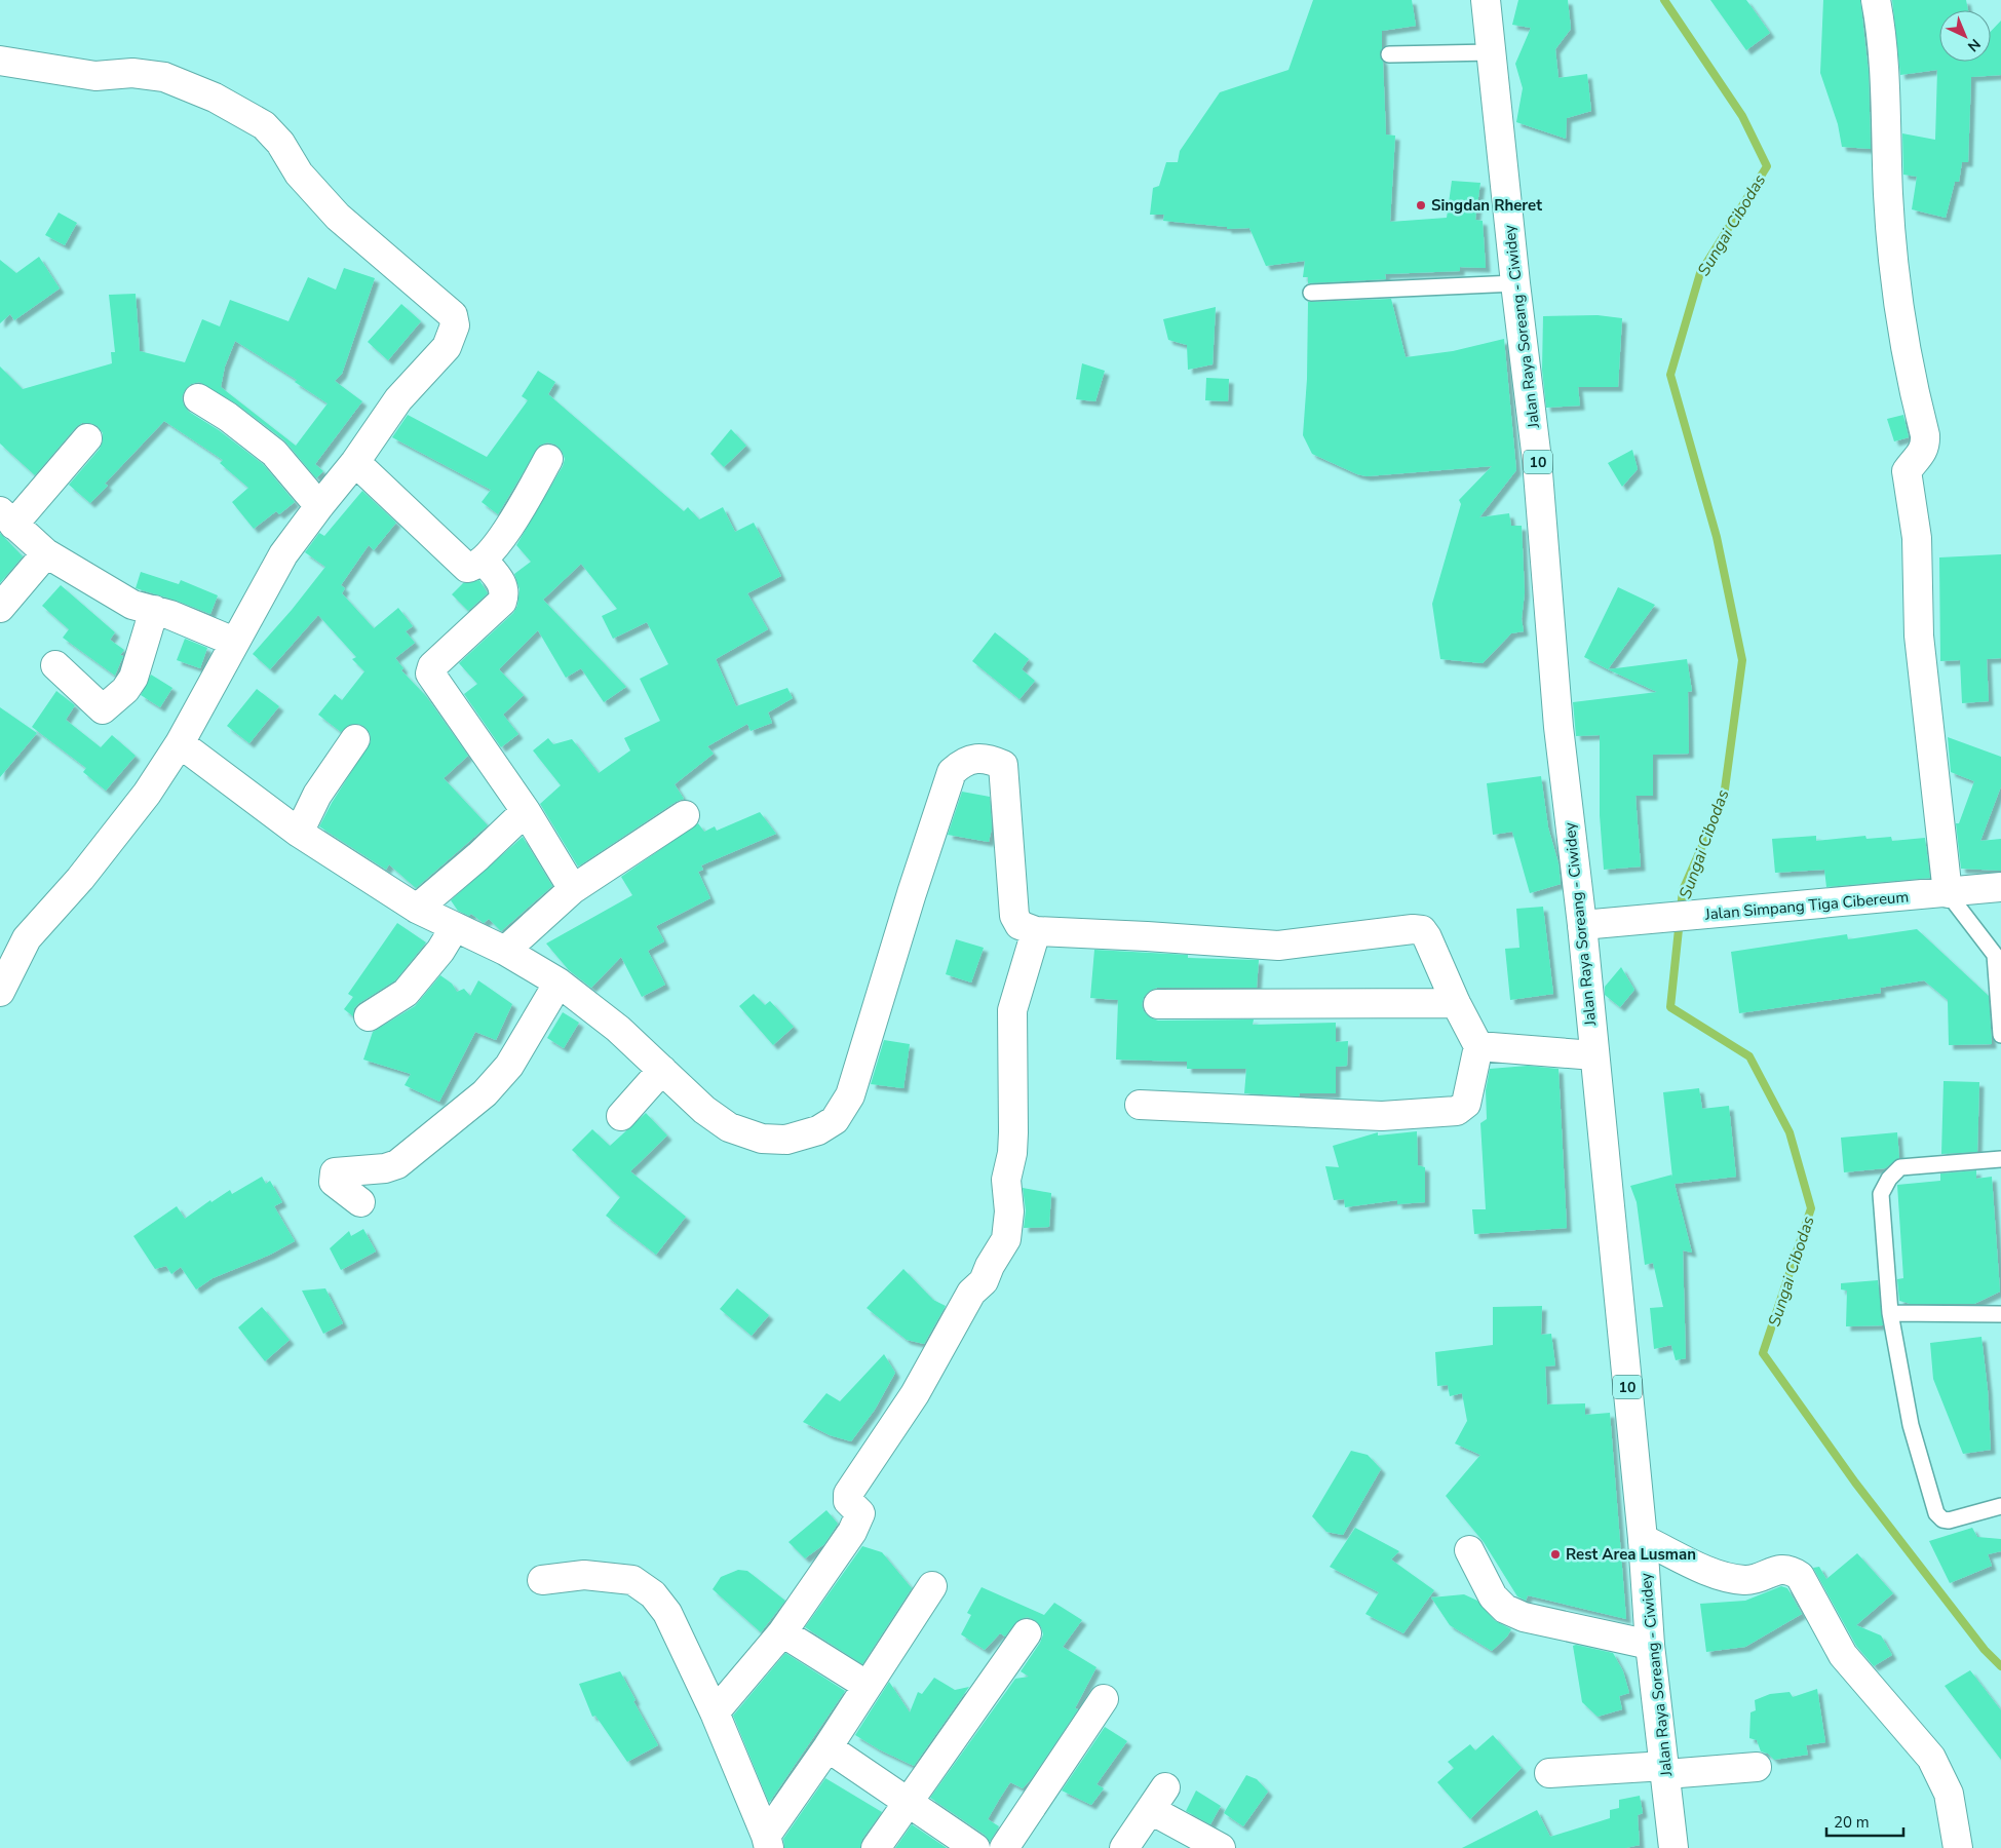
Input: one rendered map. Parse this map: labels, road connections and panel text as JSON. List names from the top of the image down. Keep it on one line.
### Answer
{"streets":{"main road":["Jalan Raya Soreang - Ciwidey","10","Jalan Simpang Tiga Cibereum"]},"crossings":[["Jalan Raya Soreang - Ciwidey","Jalan Simpang Tiga Cibereum"]],"water":["Sungai Cibodas"],"places":["Singdan Rheret","Rest Area Lusman"],"scale_bar":"20 m","north":"bottom right"}
